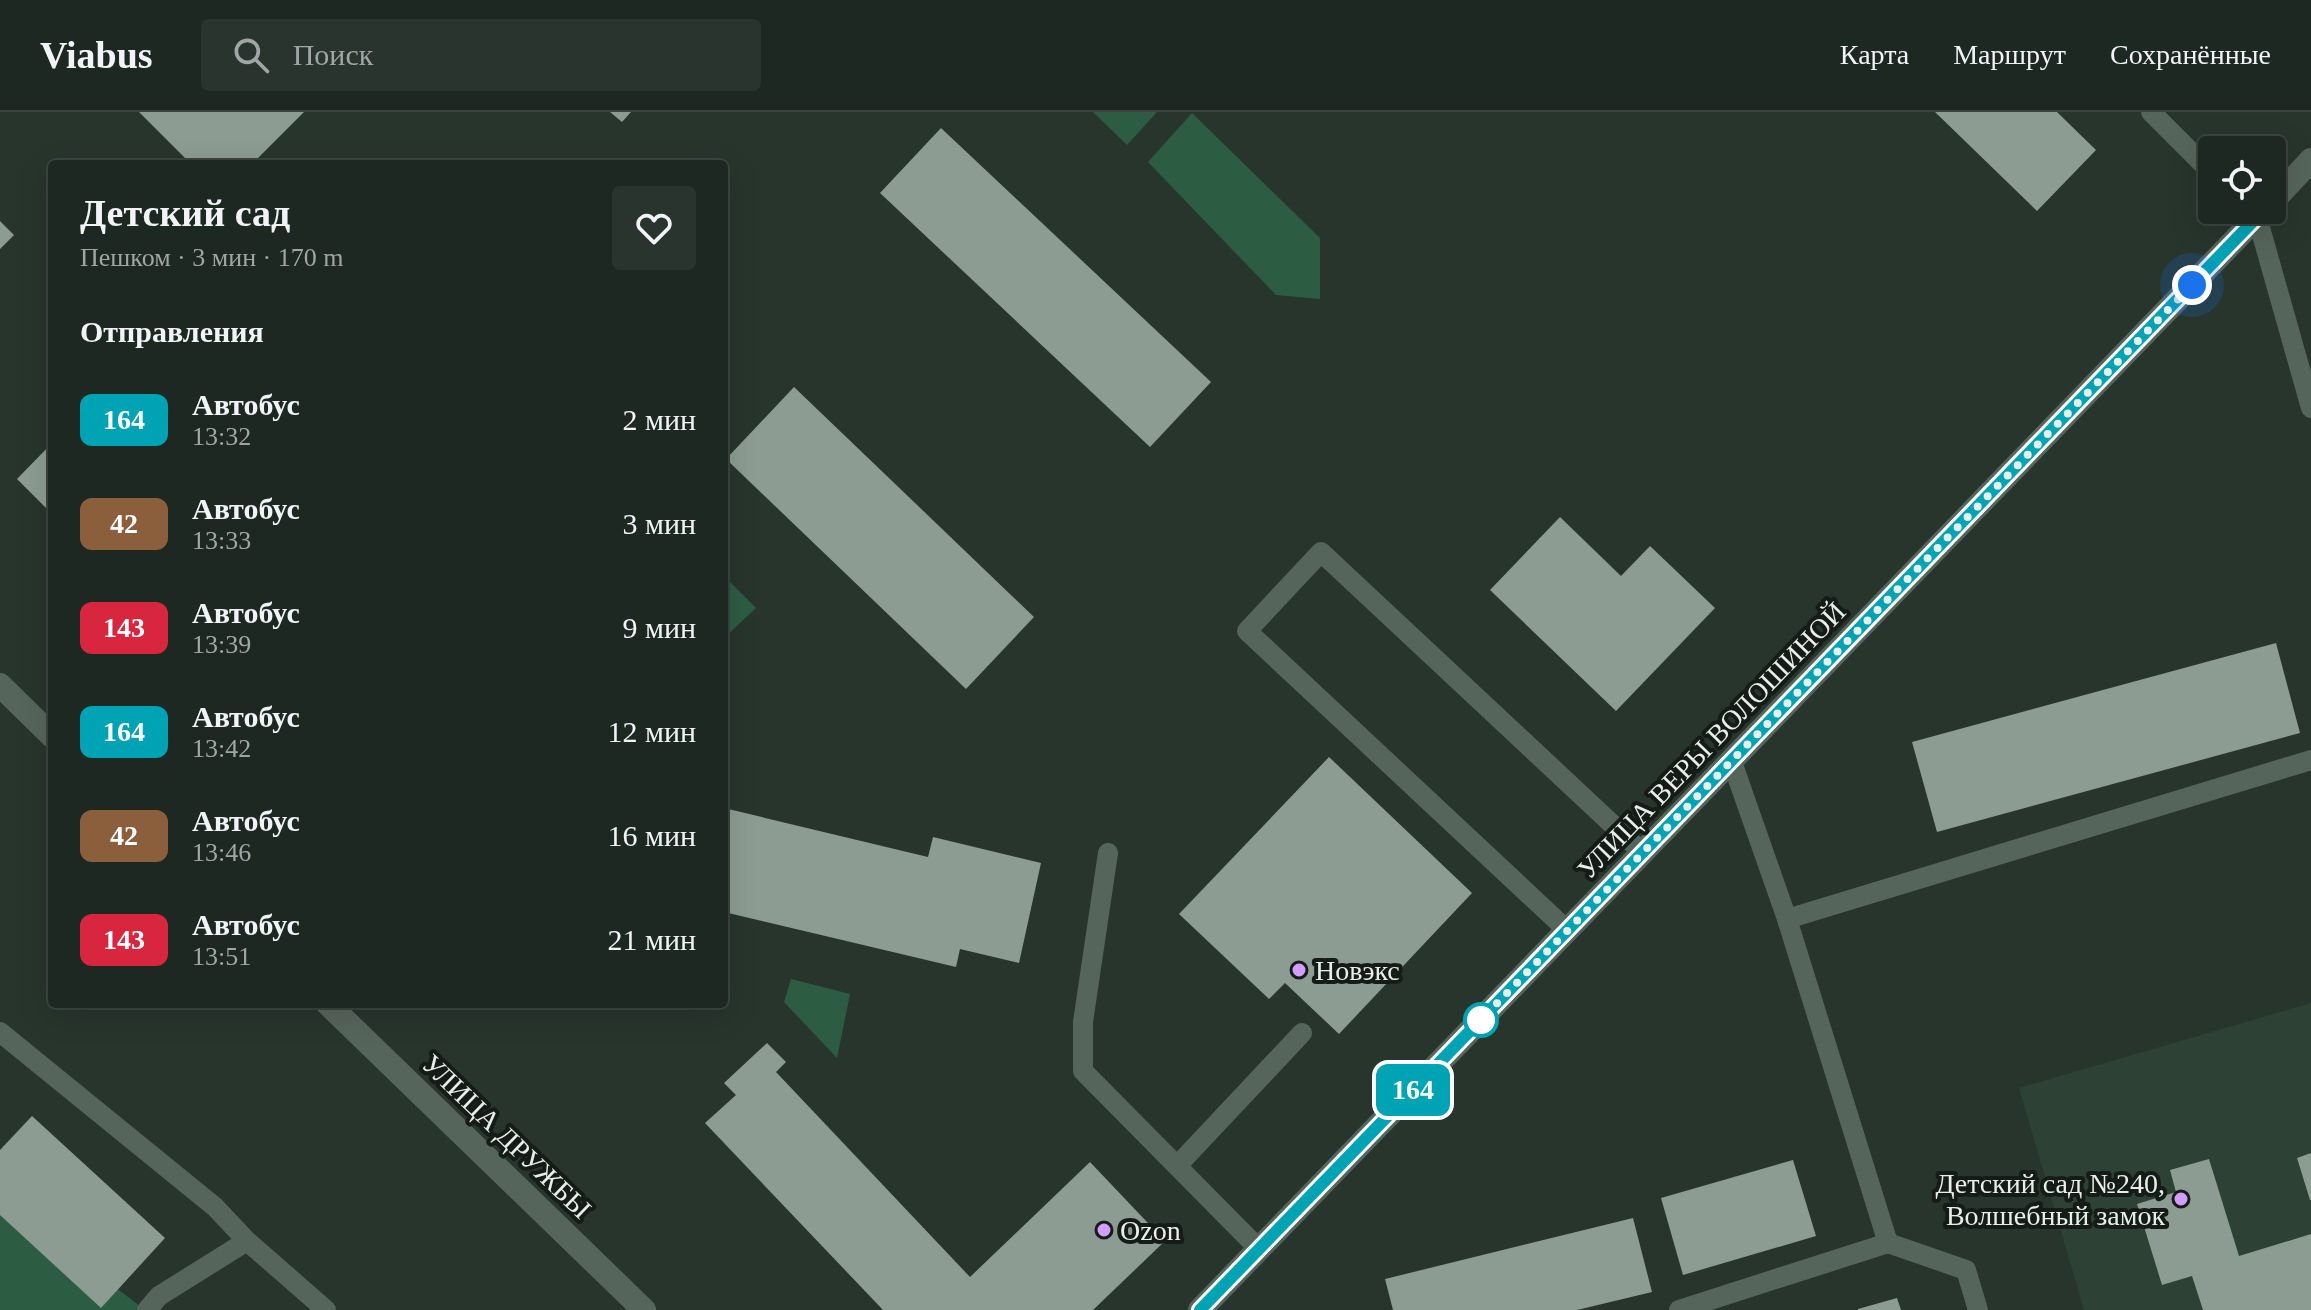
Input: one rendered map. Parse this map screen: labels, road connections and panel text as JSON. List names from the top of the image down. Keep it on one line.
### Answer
{"streets":{"street":["УЛИЦА ВЕРЫ ВОЛОШИНОЙ","УЛИЦА ДРУЖБЫ"]},"places":["Новэкс","Детский сад №240, Волшебный замок","Ozon"],"lines":["bus line 164"],"page":{"header":"Viabus","search":"Поиск","nav":["Карта","Маршрут","Сохранённые"],"on_map":"164","heading":[["Детский сад","Пешком · 3 мин · 170 m"],"Отправления"],"list":[{"mark":"164","name":"Автобус","note":"13:32","value":"2 мин"},{"mark":"42","name":"Автобус","note":"13:33","value":"3 мин"},{"mark":"143","name":"Автобус","note":"13:39","value":"9 мин"},{"mark":"164","name":"Автобус","note":"13:42","value":"12 мин"},{"mark":"42","name":"Автобус","note":"13:46","value":"16 мин"},{"mark":"143","name":"Автобус","note":"13:51","value":"21 мин"}]}}
